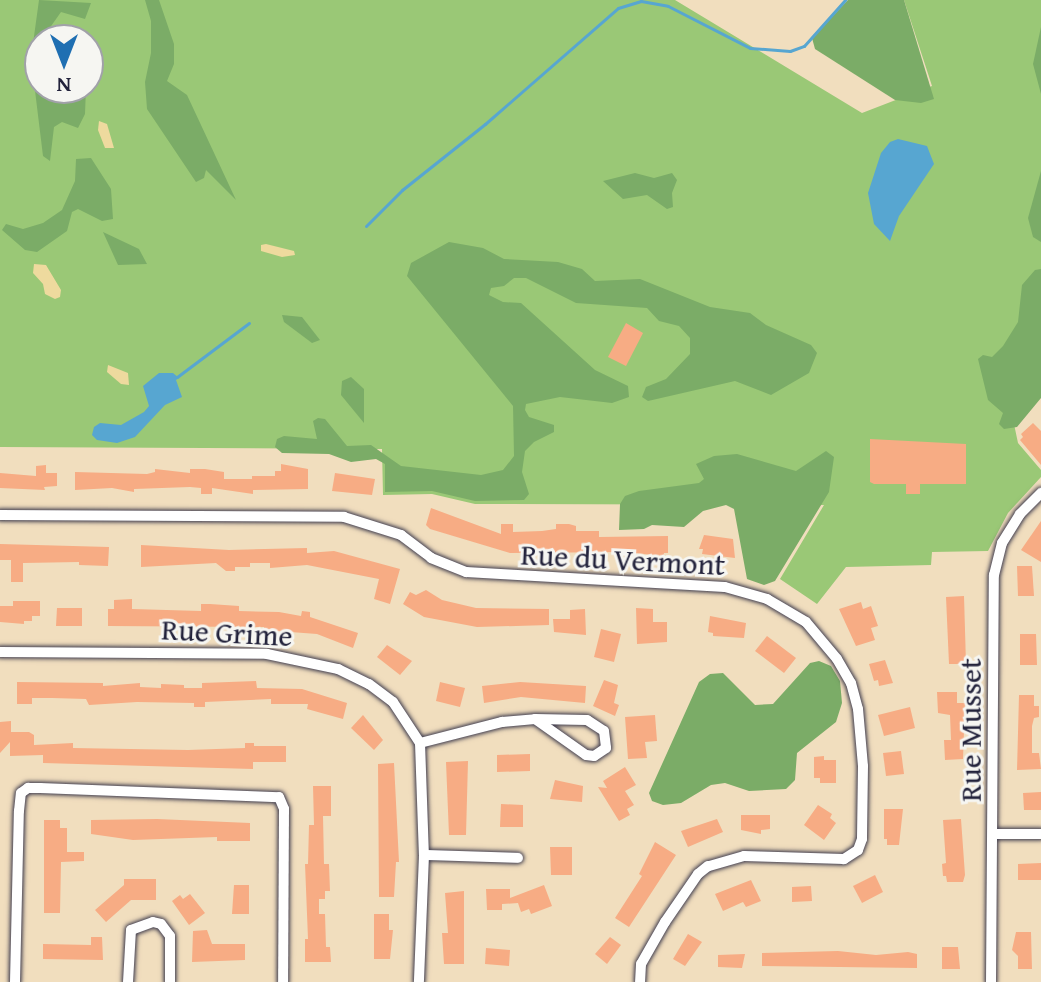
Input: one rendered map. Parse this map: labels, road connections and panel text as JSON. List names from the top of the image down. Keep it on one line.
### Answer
{"streets":{"street":["Rue du Vermont","Rue Grime","Rue Musset"]},"north":"bottom"}
